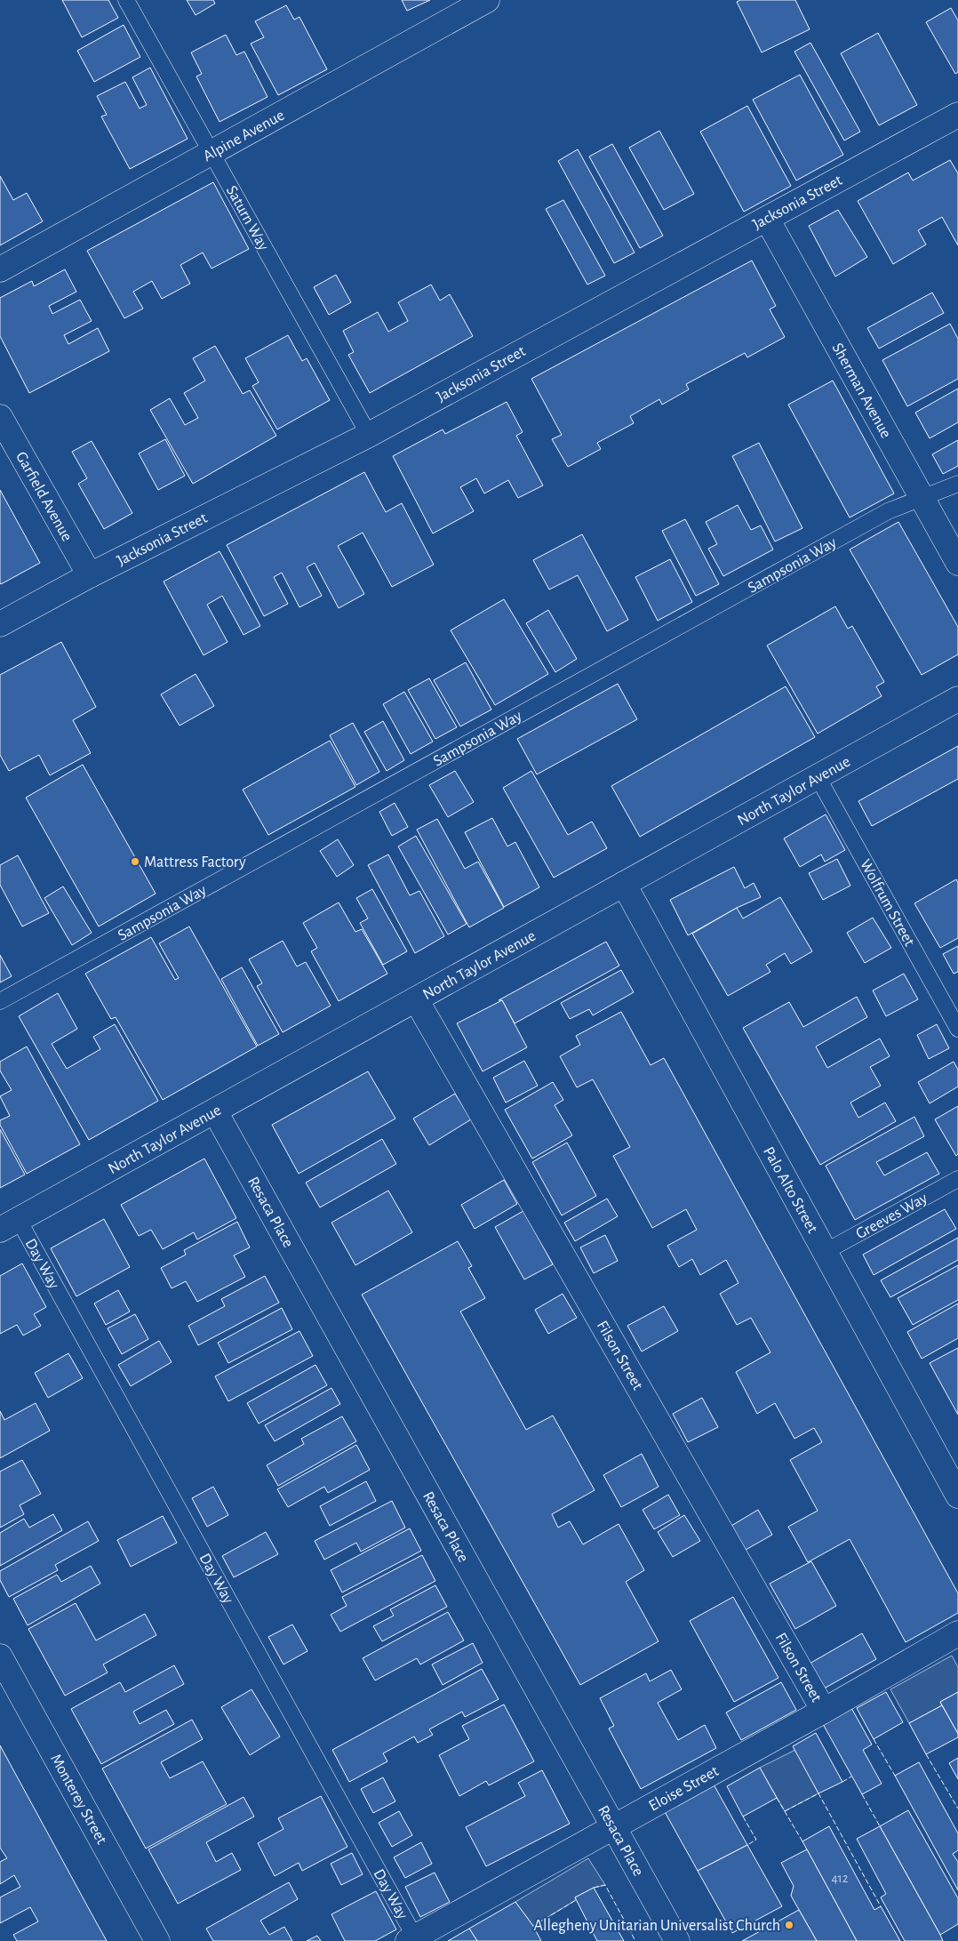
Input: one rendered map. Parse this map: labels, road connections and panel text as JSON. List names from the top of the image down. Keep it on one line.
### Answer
{"streets":{"street":["Alpine Avenue","Jacksonia Street","Sherman Avenue","Garfield Avenue","North Taylor Avenue","Palo Alto Street","Resaca Place","Filson Street","Eloise Street","Monterey Street"],"lane":["Saturn Way","Sampsonia Way","Wolfrum Street","Greeves Way","Day Way"]},"crossings":[["Alpine Avenue","Saturn Way"],["Jacksonia Street","Saturn Way"],["Jacksonia Street","Sherman Avenue"],["Jacksonia Street","Garfield Avenue"],["Sherman Avenue","Sampsonia Way"],["North Taylor Avenue","Wolfrum Street"],["North Taylor Avenue","Palo Alto Street"],["North Taylor Avenue","Resaca Place"],["North Taylor Avenue","Day Way"],["North Taylor Avenue","Filson Street"],["Palo Alto Street","Greeves Way"],["Resaca Place","Eloise Street"],["Day Way","Eloise Street"],["Filson Street","Eloise Street"]],"places":["Mattress Factory","Allegheny Unitarian Universalist Church"],"house_numbers":["412"]}
